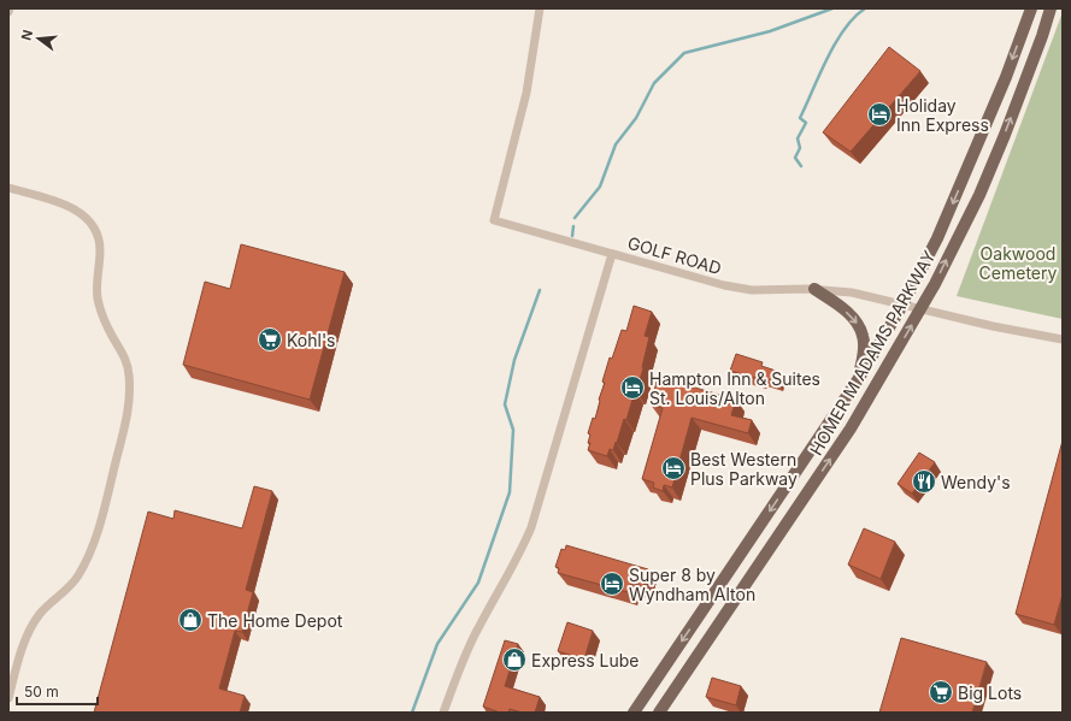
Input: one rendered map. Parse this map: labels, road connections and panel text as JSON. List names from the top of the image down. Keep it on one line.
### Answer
{"streets":{"main road":["HOMER M ADAMS PARKWAY"],"street":["GOLF ROAD"]},"crossings":[["GOLF ROAD","HOMER M ADAMS PARKWAY"]],"parks":["Oakwood Cemetery"],"places":{"hotel":["Holiday Inn Express","Hampton Inn & Suites St. Louis/Alton","Best Western Plus Parkway","Super 8 by Wyndham Alton"],"supermarket":["Kohl's","Big Lots"],"restaurant":["Wendy's"],"shop":["The Home Depot","Express Lube"]},"scale_bar":"50 m","north":"left"}
